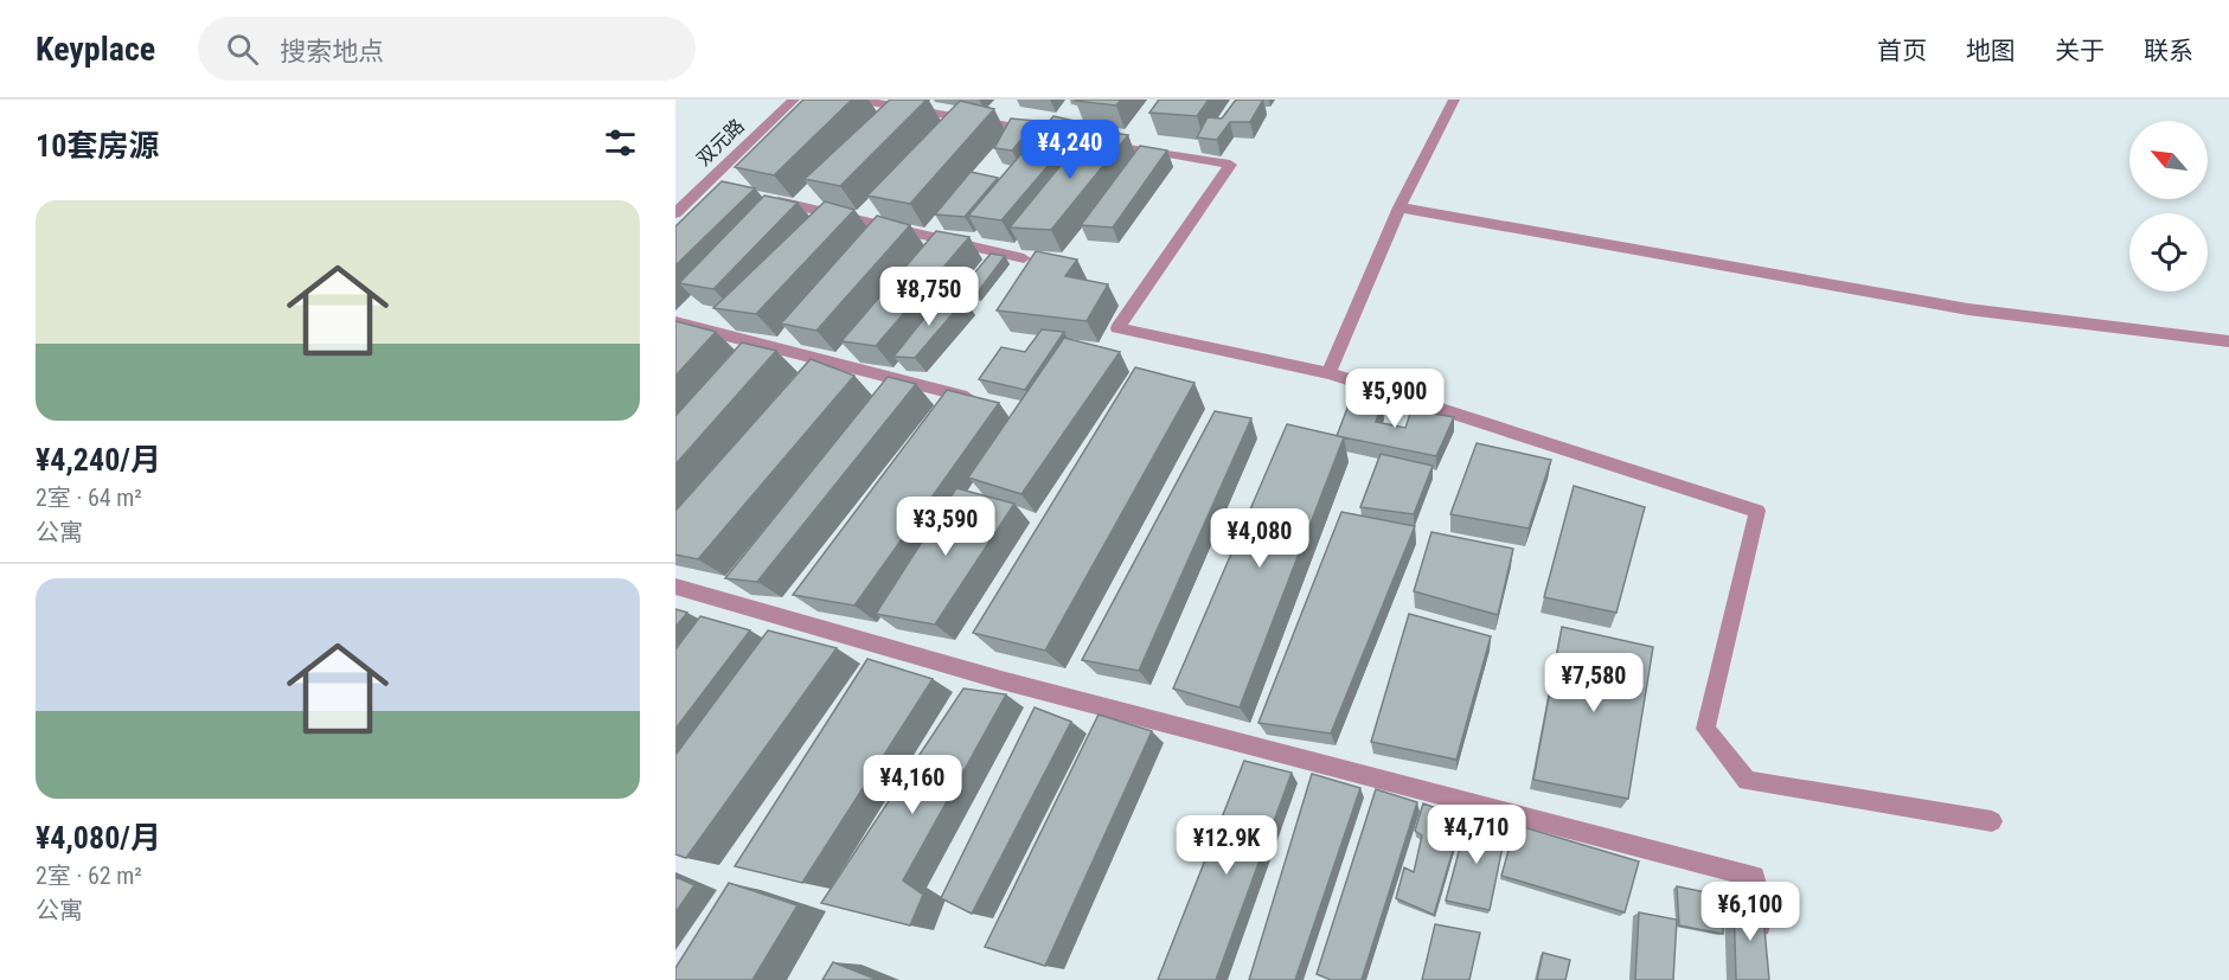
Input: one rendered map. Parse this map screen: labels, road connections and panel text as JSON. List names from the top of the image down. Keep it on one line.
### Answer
{"streets":{"street":["双元路"]},"north":"top left","page":{"header":"Keyplace","search":"搜索地点","nav":["首页","地图","关于","联系"],"heading":"10套房源","price":["¥4,240","¥8,750","¥5,900","¥3,590","¥4,080","¥7,580","¥4,160","¥4,710","¥12.9K","¥6,100"],"list":[{"name":"¥4,240/月","note":"2室 · 64 m² · 公寓"},{"name":"¥4,080/月","note":"2室 · 62 m² · 公寓"}]}}
